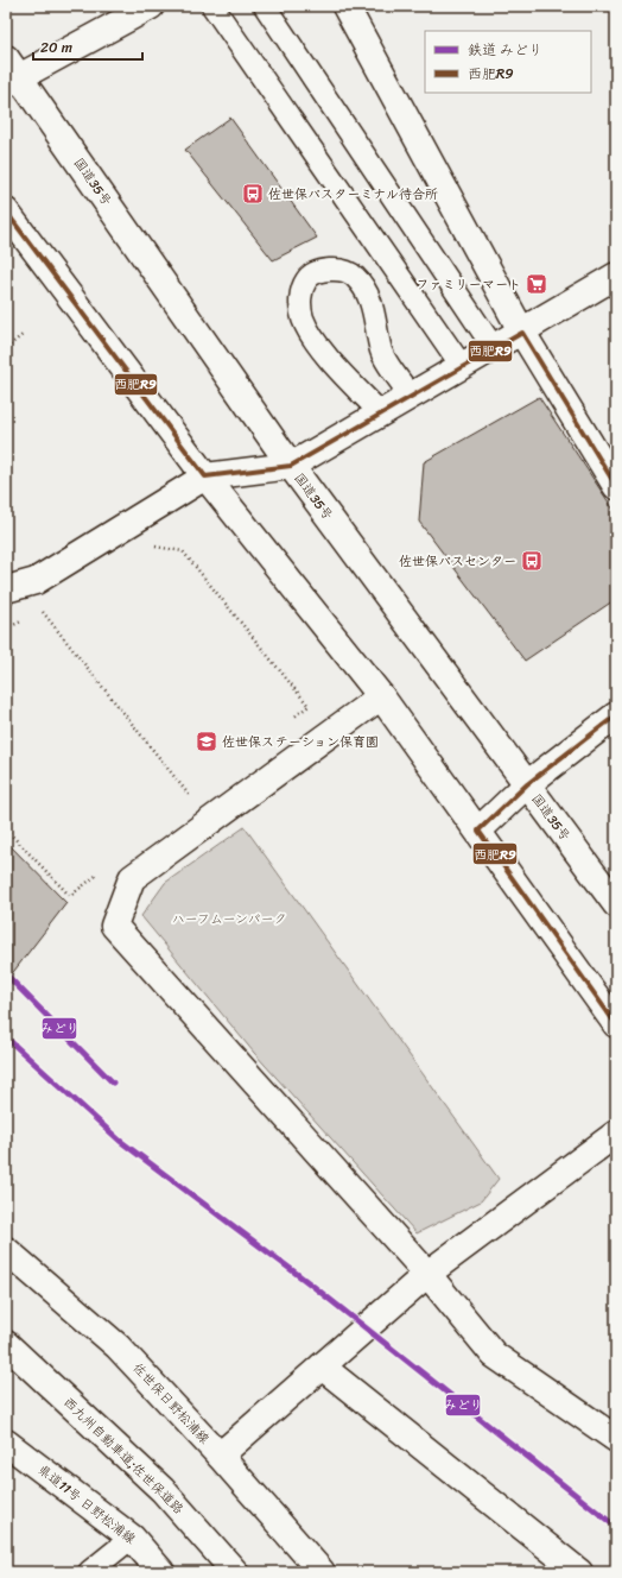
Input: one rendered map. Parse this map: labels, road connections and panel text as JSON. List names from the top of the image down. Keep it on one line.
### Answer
{"streets":{"main road":["国道35号","佐世保日野松浦線","西九州自動車道;佐世保道路","県道11号 日野松浦線"]},"parks":["ハーフムーンパーク"],"places":{"bus stop":["佐世保バスターミナル待合所","佐世保バスセンター"],"supermarket":["ファミリーマート"],"school or university":["佐世保ステーション保育園"]},"lines":["transit line 西肥R9","rail line みどり"],"legend":["鉄道 みどり","西肥R9"],"scale_bar":"20 m"}
